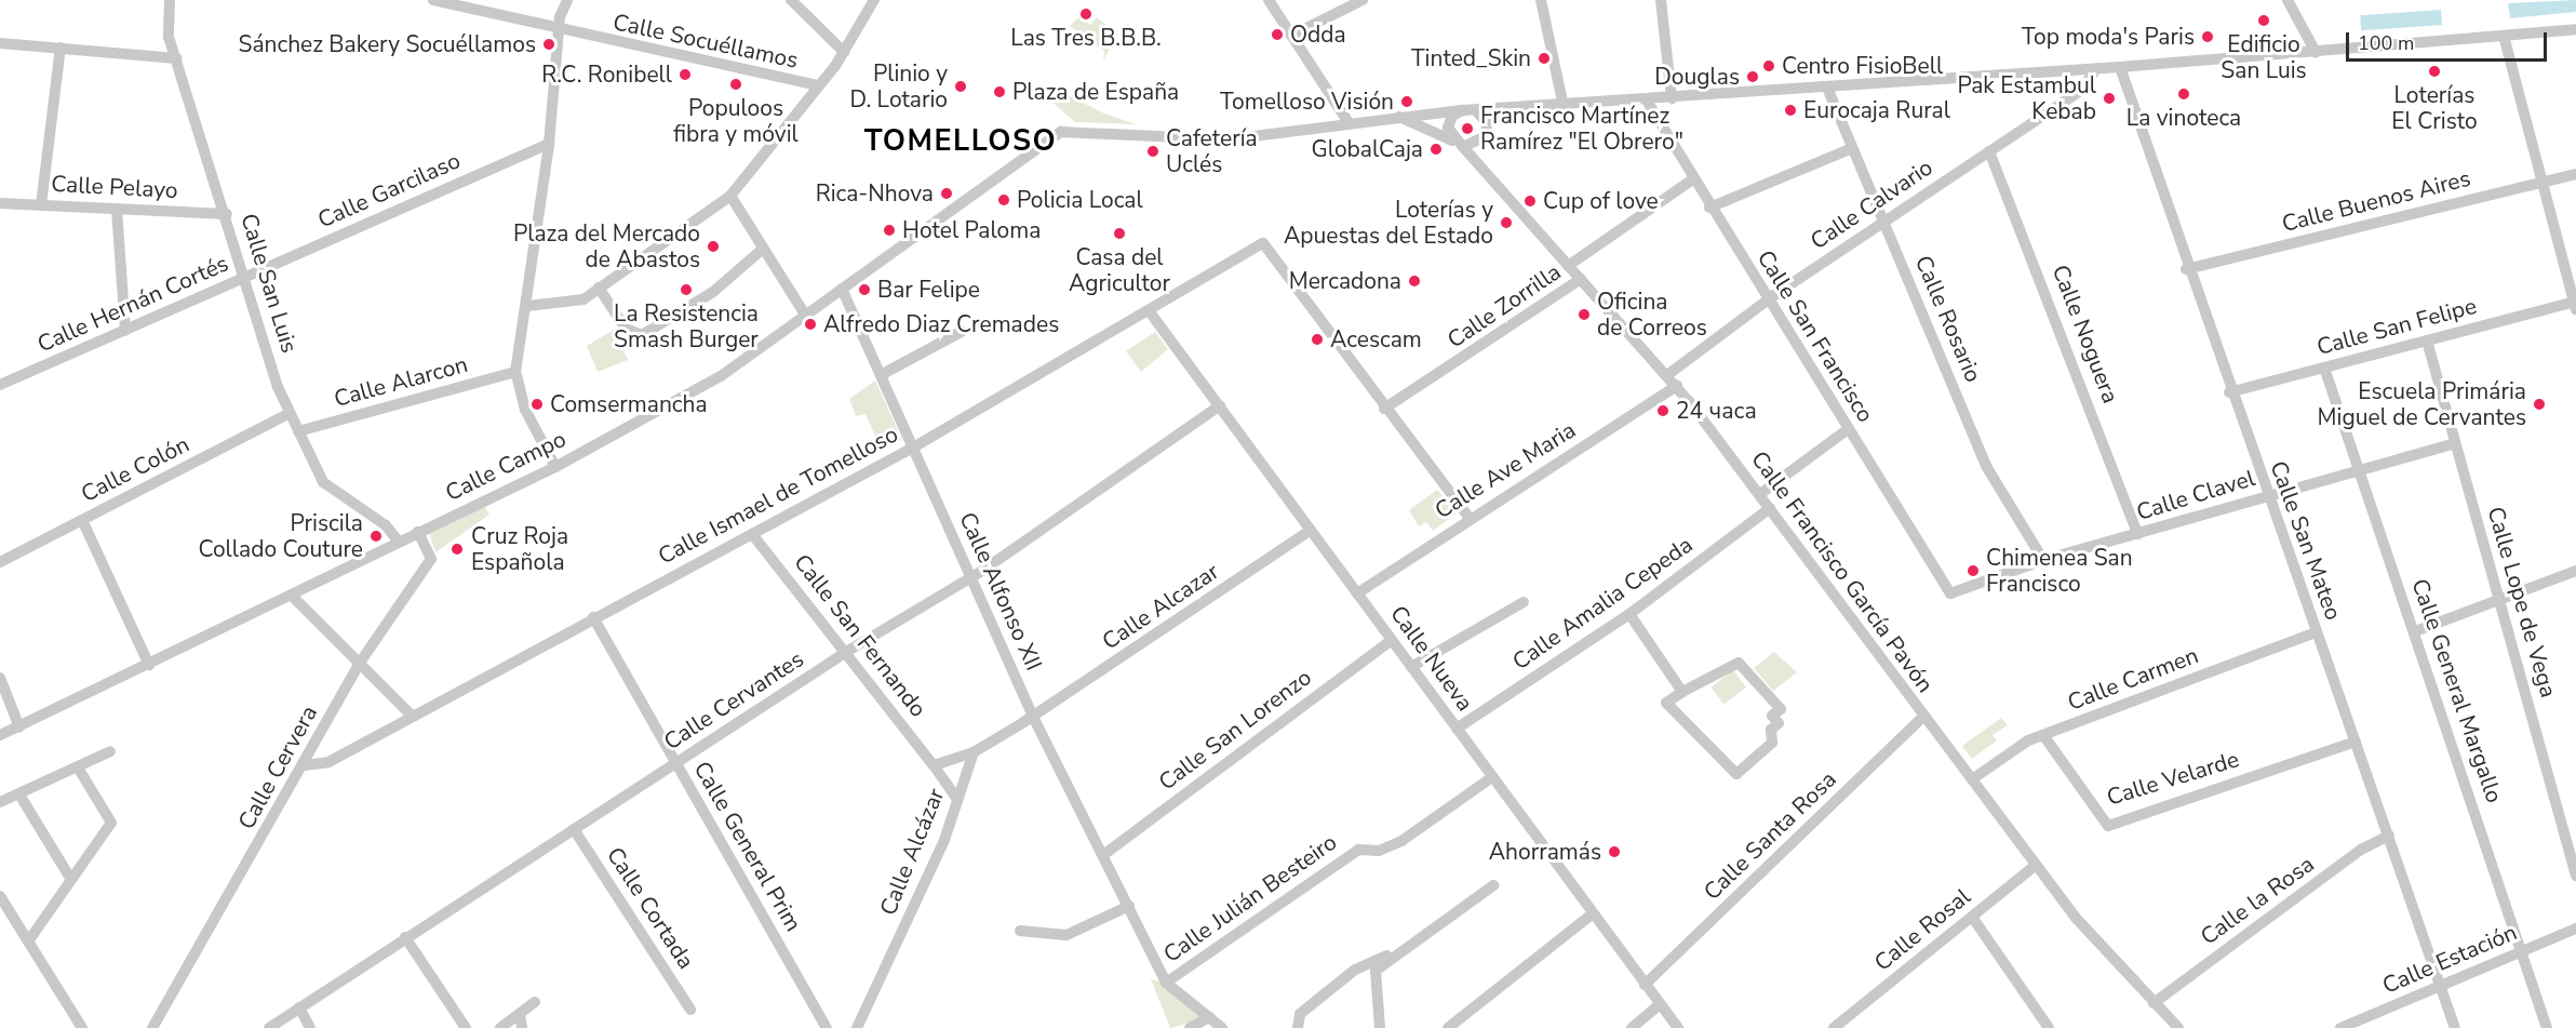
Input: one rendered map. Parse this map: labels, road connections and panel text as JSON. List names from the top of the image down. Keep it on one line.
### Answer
{"streets":{"street":["Calle Socuéllamos","Calle Pelayo","Calle Garcilaso","Calle Buenos Aires","Calle Calvario","Calle San Luis","Calle Hernán Cortés","Calle Zorrilla","Calle Rosario","Calle San Felipe","Calle Noguera","Calle San Francisco","Calle Alarcon","Calle Campo","Calle Colón","Calle Ave Maria","Calle Ismael de Tomelloso","Calle Clavel","Calle San Mateo","Calle Francisco García Pavón","Calle Alfonso XII","Calle Lope de Vega","Calle Amalia Cepeda","Calle Alcazar","Calle San Fernando","Calle Nueva","Calle Carmen","Calle General Margallo","Calle Cervantes","Calle San Lorenzo","Calle Cervera","Calle Velarde","Calle Santa Rosa","Calle General Prim","Calle Alcázar","Calle Julián Besteiro","Calle la Rosa","Calle Cortada","Calle Rosal","Calle Estación"]},"crossings":[["Calle Pelayo","Calle San Luis"],["Calle Garcilaso","Calle San Luis"],["Calle Garcilaso","Calle Hernán Cortés"],["Calle Buenos Aires","Calle San Mateo"],["Calle Calvario","Calle Rosario"],["Calle Calvario","Calle Noguera"],["Calle Calvario","Calle San Francisco"],["Calle Calvario","Calle Francisco García Pavón"],["Calle San Luis","Calle Hernán Cortés"],["Calle San Luis","Calle Alarcon"],["Calle San Luis","Calle Campo"],["Calle San Luis","Calle Colón"],["Calle Zorrilla","Calle Ismael de Tomelloso"],["Calle Zorrilla","Calle Francisco García Pavón"],["Calle Rosario","Calle Clavel"],["Calle San Felipe","Calle San Mateo"],["Calle San Felipe","Calle Lope de Vega"],["Calle San Felipe","Calle General Margallo"],["Calle Noguera","Calle Clavel"],["Calle San Francisco","Calle Clavel"],["Calle Campo","Calle Francisco García Pavón"],["Calle Campo","Calle Alfonso XII"],["Calle Campo","Calle Cervera"],["Calle Ave Maria","Calle Francisco García Pavón"],["Calle Ave Maria","Calle Nueva"],["Calle Ismael de Tomelloso","Calle Alfonso XII"],["Calle Ismael de Tomelloso","Calle San Fernando"],["Calle Ismael de Tomelloso","Calle Nueva"],["Calle Ismael de Tomelloso","Calle Cervera"],["Calle Ismael de Tomelloso","Calle General Prim"],["Calle Clavel","Calle San Mateo"],["Calle Clavel","Calle Lope de Vega"],["Calle Clavel","Calle General Margallo"],["Calle San Mateo","Calle Carmen"],["Calle San Mateo","Calle Velarde"],["Calle San Mateo","Calle la Rosa"],["Calle San Mateo","Calle Estación"],["Calle Francisco García Pavón","Calle Amalia Cepeda"],["Calle Francisco García Pavón","Calle Carmen"],["Calle Francisco García Pavón","Calle Santa Rosa"],["Calle Francisco García Pavón","Calle la Rosa"],["Calle Francisco García Pavón","Calle Rosal"],["Calle Alfonso XII","Calle Alcazar"],["Calle Alfonso XII","Calle Cervantes"],["Calle Alfonso XII","Calle San Lorenzo"],["Calle Alfonso XII","Calle Julián Besteiro"],["Calle Amalia Cepeda","Calle Nueva"],["Calle Alcazar","Calle Nueva"],["Calle San Fernando","Calle Cervantes"],["Calle San Fernando","Calle Alcázar"],["Calle Nueva","Calle Cervantes"],["Calle Nueva","Calle San Lorenzo"],["Calle Nueva","Calle Santa Rosa"],["Calle Nueva","Calle Julián Besteiro"],["Calle Carmen","Calle Velarde"],["Calle General Margallo","Calle Estación"],["Calle Cervantes","Calle General Prim"],["Calle Cervantes","Calle Cortada"]],"districts":["TOMELLOSO"],"places":["Las Tres B.B.B.","Edificio San Luis","Odda","Top moda's Paris","Sánchez Bakery Socuéllamos","Tinted_Skin","Centro FisioBell","Loterías El Cristo","R.C. Ronibell","Douglas","Populoos fibra y móvil","Plinio y D. Lotario","Plaza de España","La vinoteca","Pak Estambul Kebab","Tomelloso Visión","Eurocaja Rural","Francisco Martínez Ramírez \"El Obrero\"","GlobalCaja","Cafetería Uclés","Rica-Nhova","Policia Local","Cup of love","Loterías y Apuestas del Estado","Hotel Paloma","Casa del Agricultor","Plaza del Mercado de Abastos","Mercadona","La Resistencia Smash Burger","Bar Felipe","Oficina de Correos","Alfredo Diaz Cremades","Acescam","Comsermancha","Escuela Primária Miguel de Cervantes","24 часа","Priscila Collado Couture","Cruz Roja Española","Chimenea San Francisco","Ahorramás"],"scale_bar":"100 m"}
